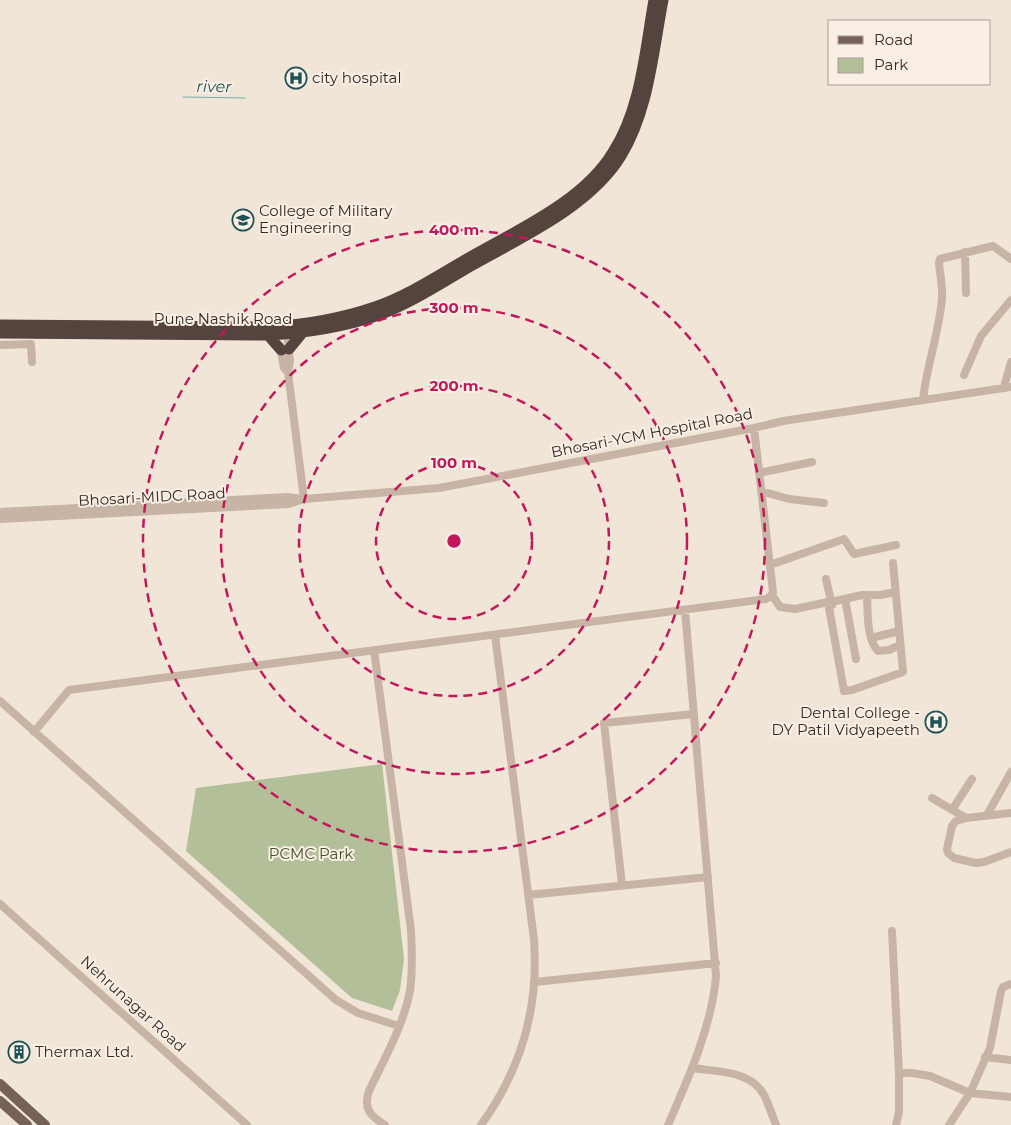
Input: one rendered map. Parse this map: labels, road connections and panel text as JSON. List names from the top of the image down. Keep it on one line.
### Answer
{"streets":{"highway":["Pune Nashik Road"],"street":["Bhosari-YCM Hospital Road","Bhosari-MIDC Road","Nehrunagar Road"]},"crossings":[["Bhosari-YCM Hospital Road","Bhosari-MIDC Road"]],"water":["river"],"parks":["PCMC Park"],"places":{"hospital":["city hospital","Dental College - DY Patil Vidyapeeth"],"school or university":["College of Military Engineering"],"building":["Thermax Ltd."]},"legend":["Road","Park"],"rings":["400 m","300 m","200 m","100 m"]}
